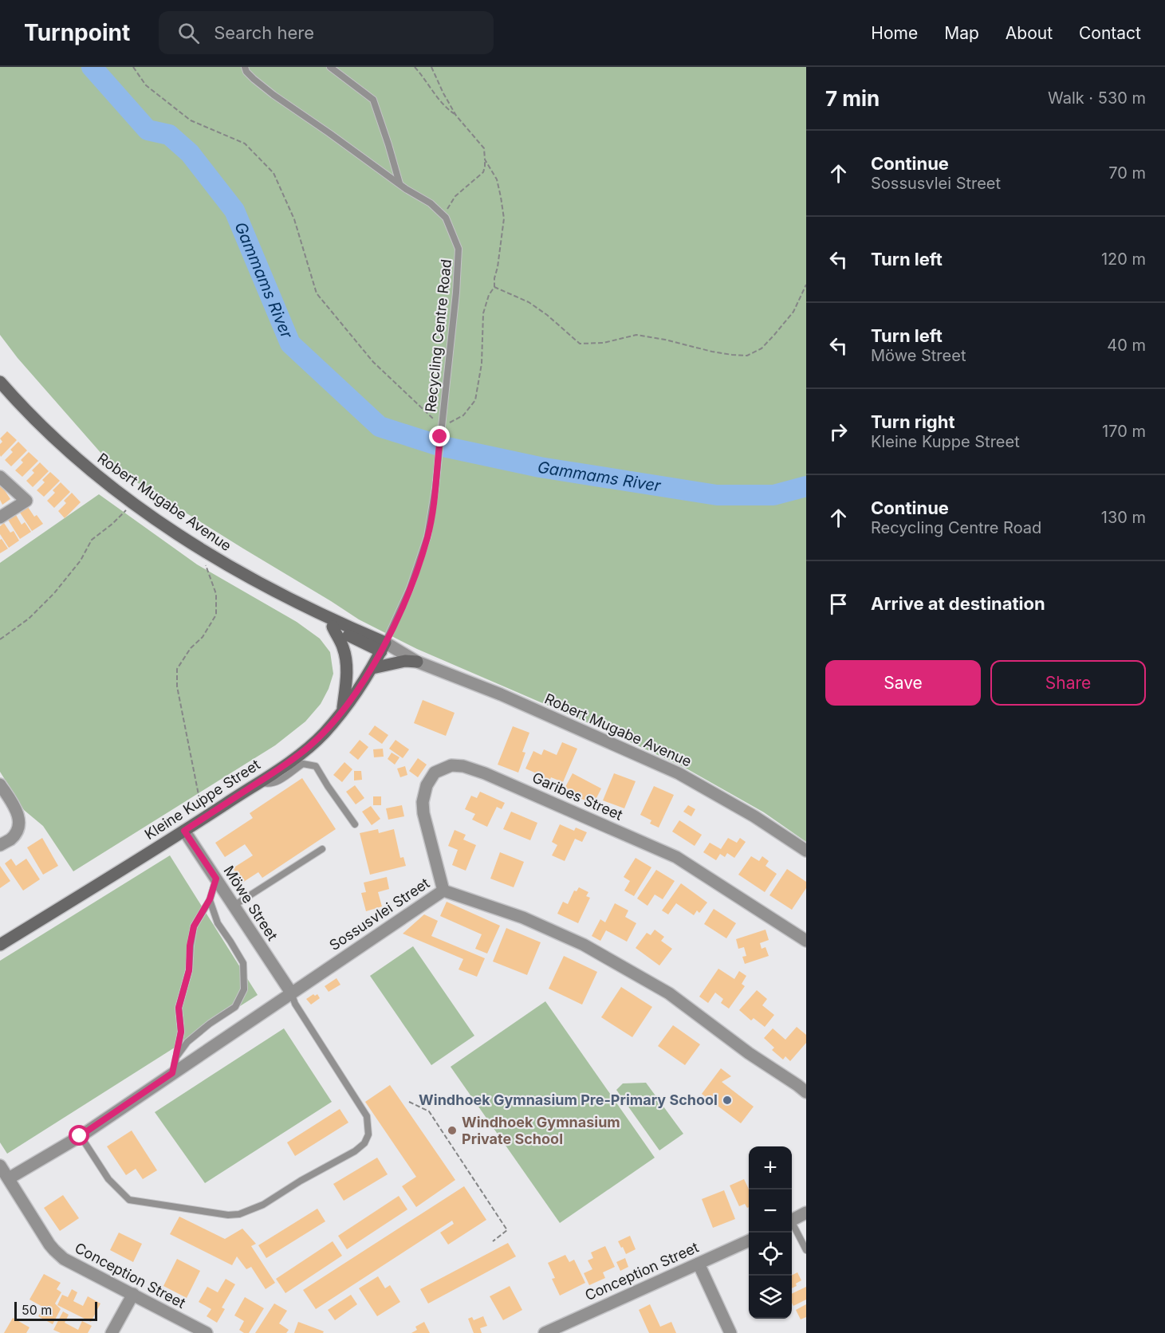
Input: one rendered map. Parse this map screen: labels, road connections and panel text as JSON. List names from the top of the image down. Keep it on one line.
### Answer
{"streets":{"street":["Robert Mugabe Avenue","Garibes Street","Kleine Kuppe Street","Möwe Street","Sossusvlei Street","Conception Street"],"lane":["Recycling Centre Road"]},"crossings":[["Recycling Centre Road","Robert Mugabe Avenue"],["Recycling Centre Road","Kleine Kuppe Street"],["Robert Mugabe Avenue","Kleine Kuppe Street"],["Garibes Street","Sossusvlei Street"],["Kleine Kuppe Street","Möwe Street"],["Möwe Street","Sossusvlei Street"],["Sossusvlei Street","Conception Street"]],"water":["Gammams River"],"places":["Windhoek Gymnasium Pre-Primary School","Windhoek Gymnasium Private School"],"scale_bar":"50 m","page":{"header":"Turnpoint","search":"Search here","nav":["Home","Map","About","Contact"],"heading":["7 min","Walk · 530 m"],"list":[["Continue","Sossusvlei Street","70 m"],["Turn left","120 m"],["Turn left","Möwe Street","40 m"],["Turn right","Kleine Kuppe Street","170 m"],["Continue","Recycling Centre Road","130 m"],"Arrive at destination"],"buttons":["Save","Share"],"map_buttons":["+","−"],"scale":"50 m"}}
